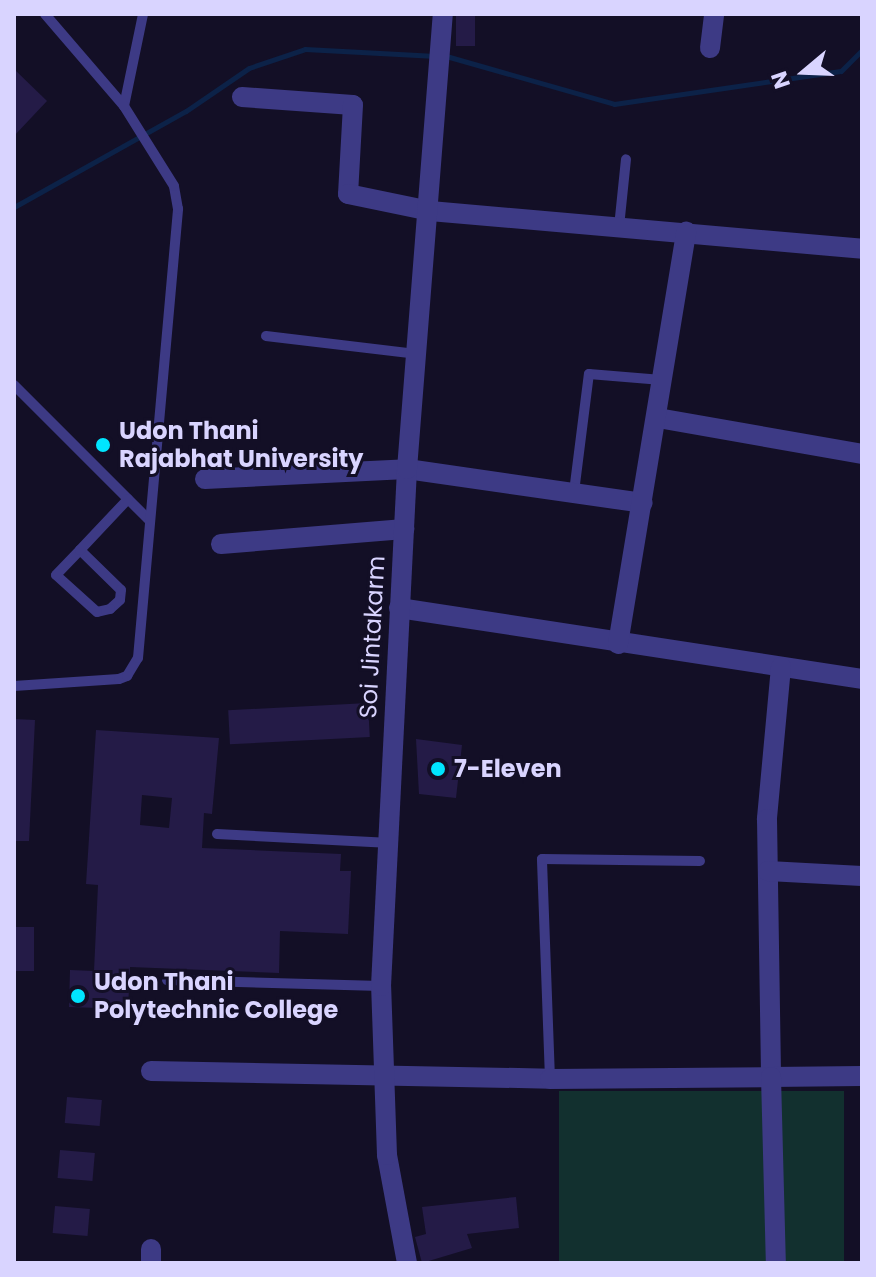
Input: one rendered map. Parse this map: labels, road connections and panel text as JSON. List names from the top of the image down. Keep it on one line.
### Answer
{"streets":{"street":["Soi Jintakarm"]},"places":["Udon Thani Rajabhat University","7-Eleven","Udon Thani Polytechnic College"],"north":"left"}
